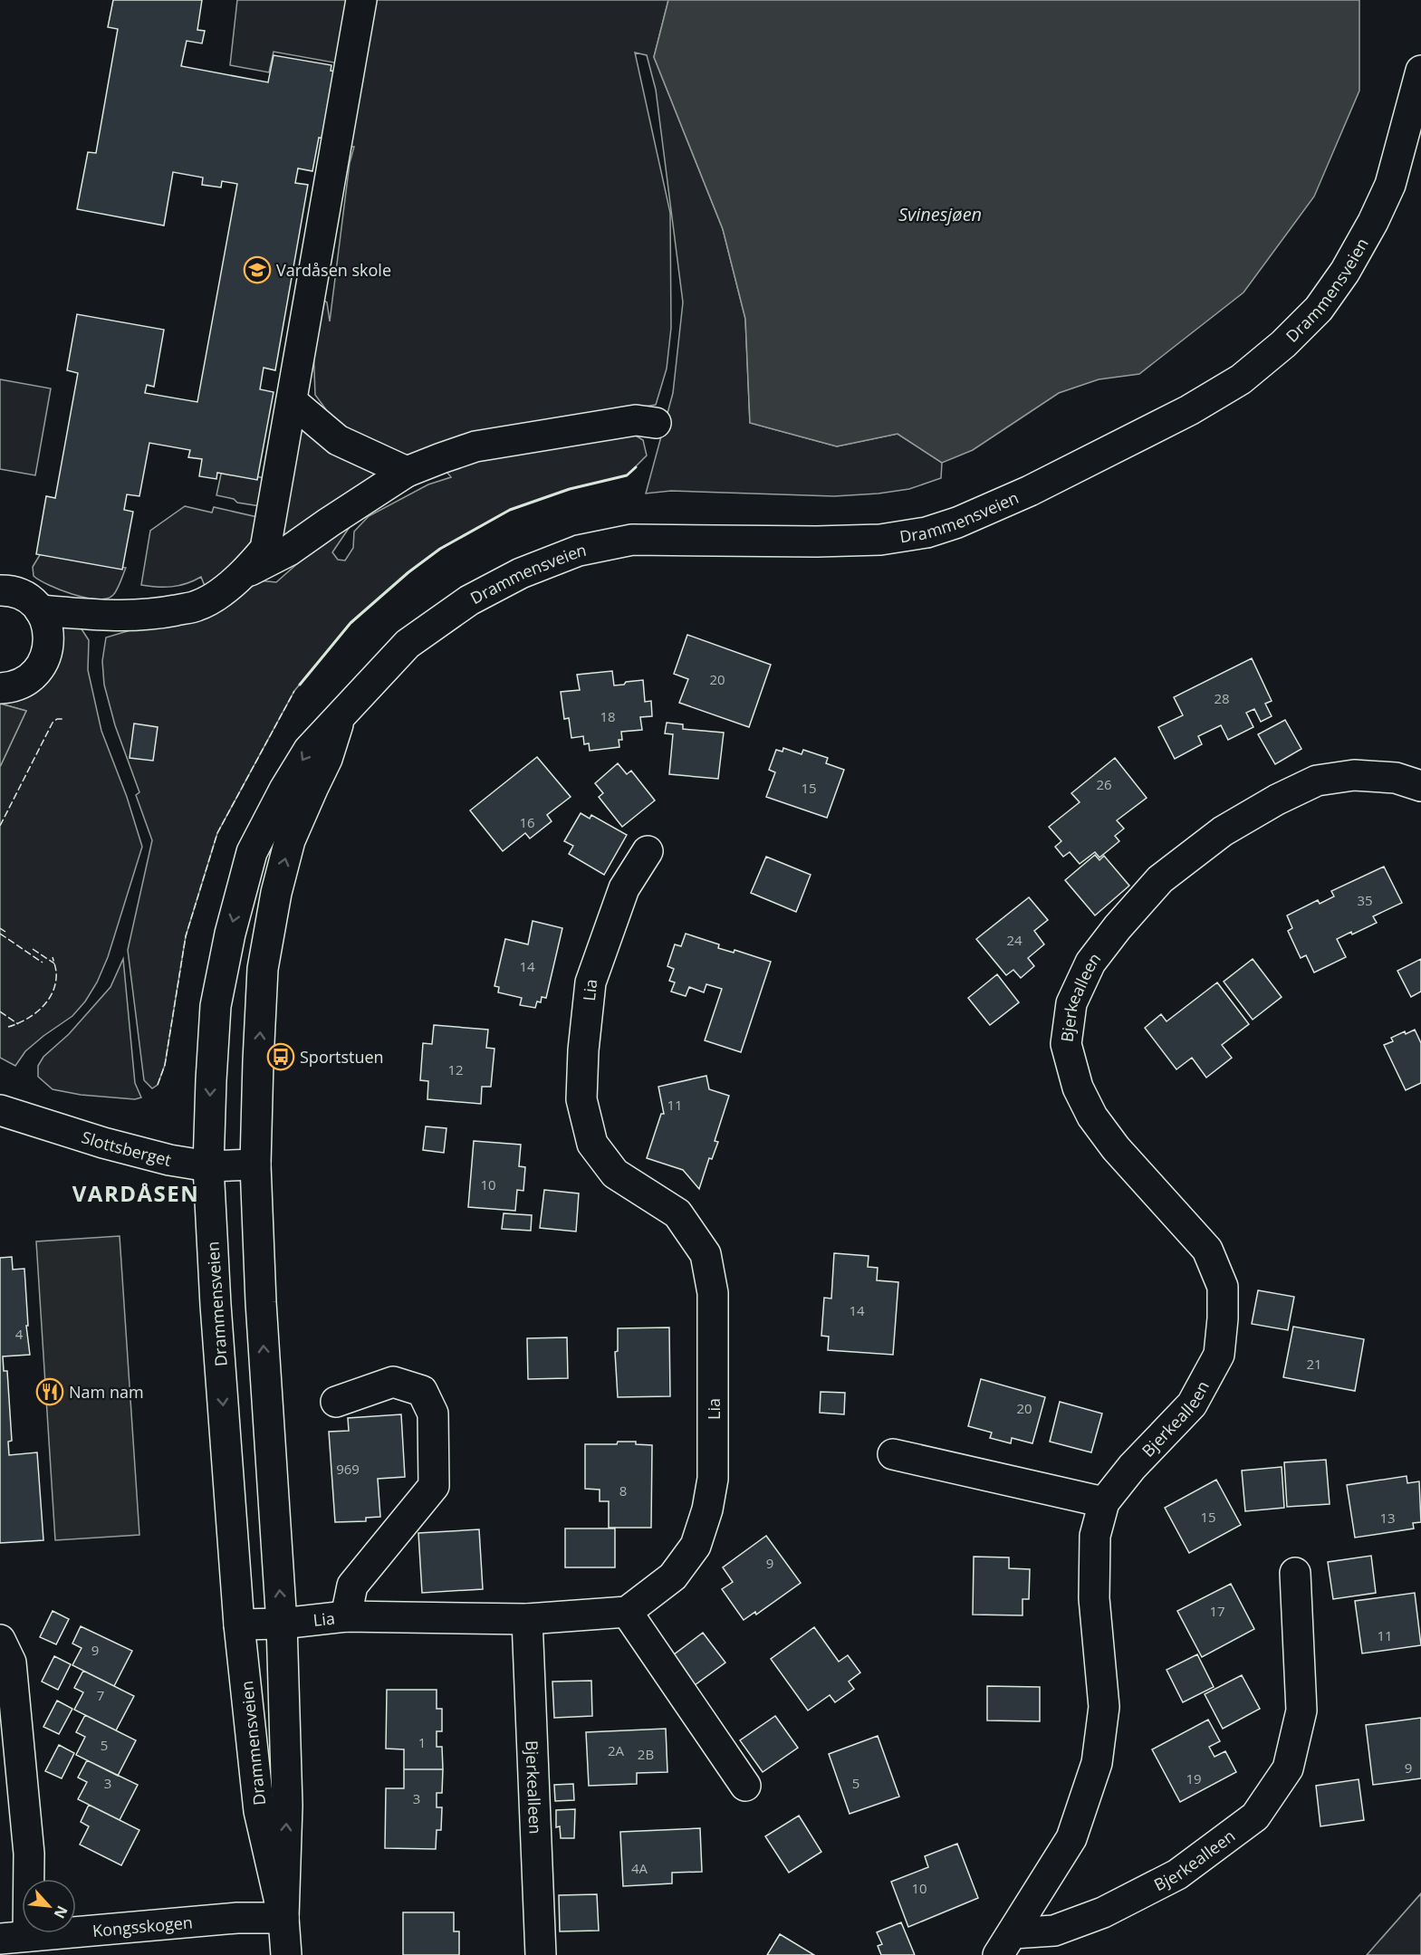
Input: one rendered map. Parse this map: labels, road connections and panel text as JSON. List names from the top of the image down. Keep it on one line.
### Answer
{"streets":{"street":["Drammensveien","Lia","Bjerkealleen","Slottsberget","Kongsskogen"]},"crossings":[["Drammensveien","Lia"],["Drammensveien","Slottsberget"],["Drammensveien","Kongsskogen"],["Lia","Bjerkealleen"]],"districts":["VARDÅSEN"],"water":["Svinesjøen"],"places":{"school or university":["Vardåsen skole"],"bus stop":["Sportstuen"],"restaurant":["Nam nam"]},"house_numbers":["20","28","18","26","15","16","35","24","14","12","11","10","14","4","21","20","969","8","15","13","9","17","11","9","7","1","5","2A","2B","9","19","3","5","3","4A","10"],"north":"bottom right"}
